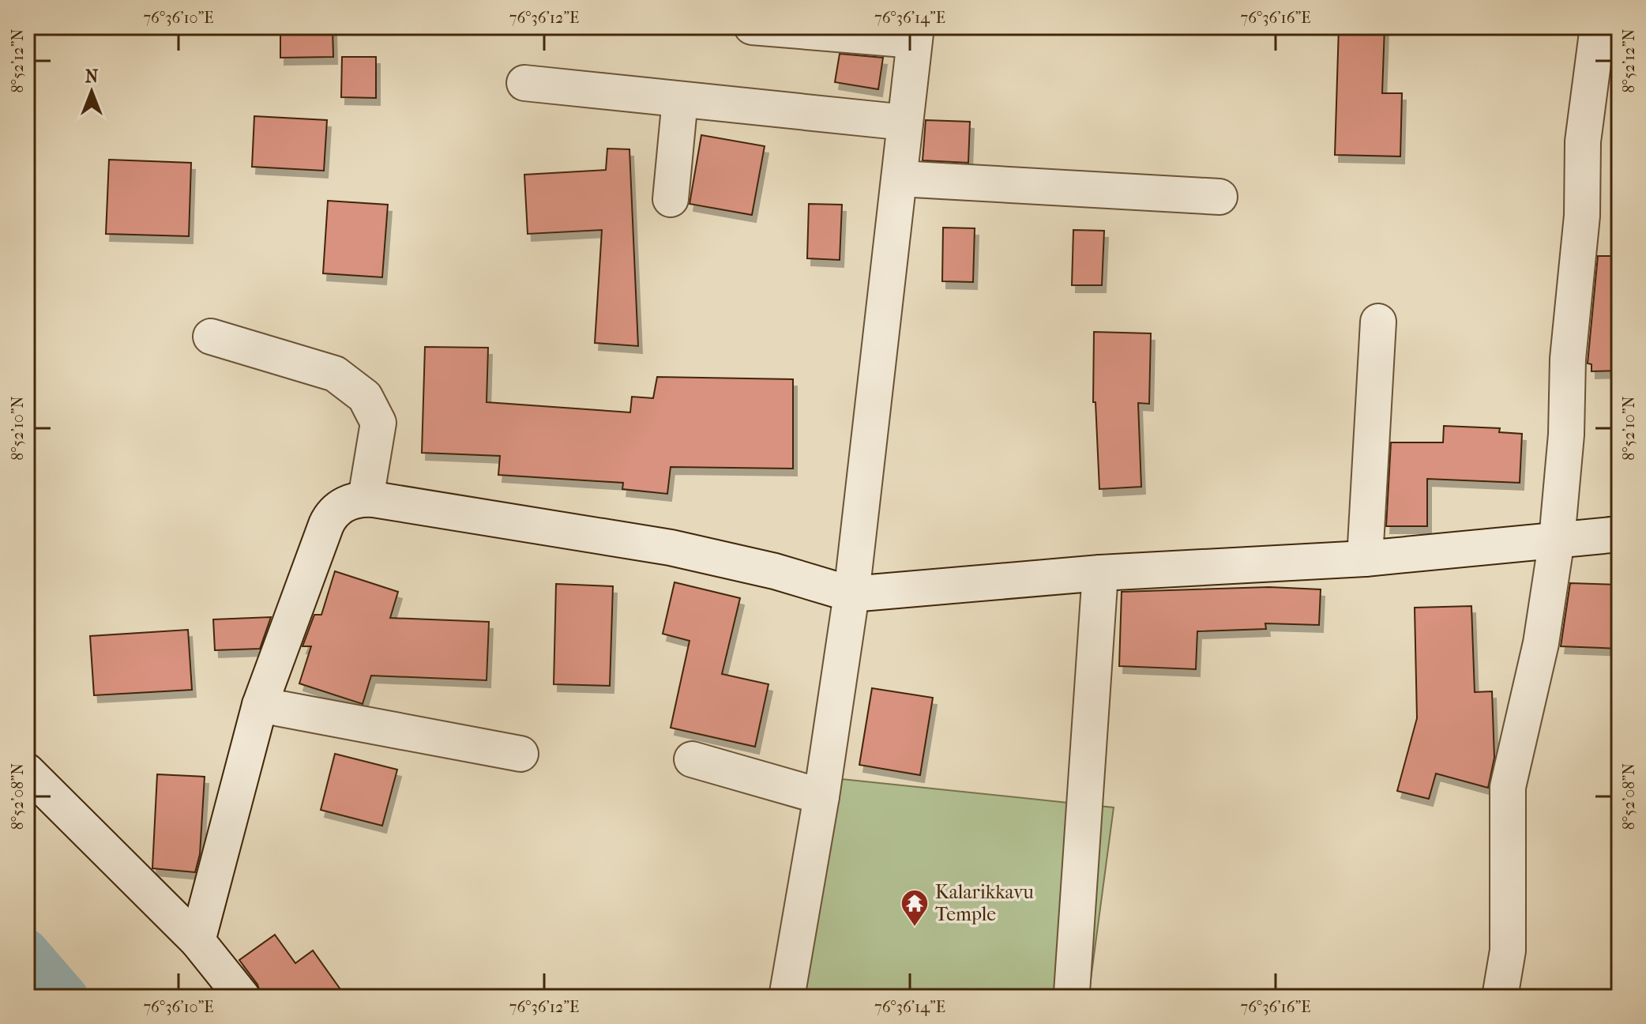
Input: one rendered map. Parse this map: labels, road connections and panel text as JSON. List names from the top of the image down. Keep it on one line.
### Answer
{"places":{"temple":["Kalarikkavu Temple"]},"north":"top","coordinates":["76°36'10\"E","76°36'12\"E","76°36'14\"E","76°36'16\"E","8°52'12\"N","8°52'10\"N","8°52'08\"N"]}
